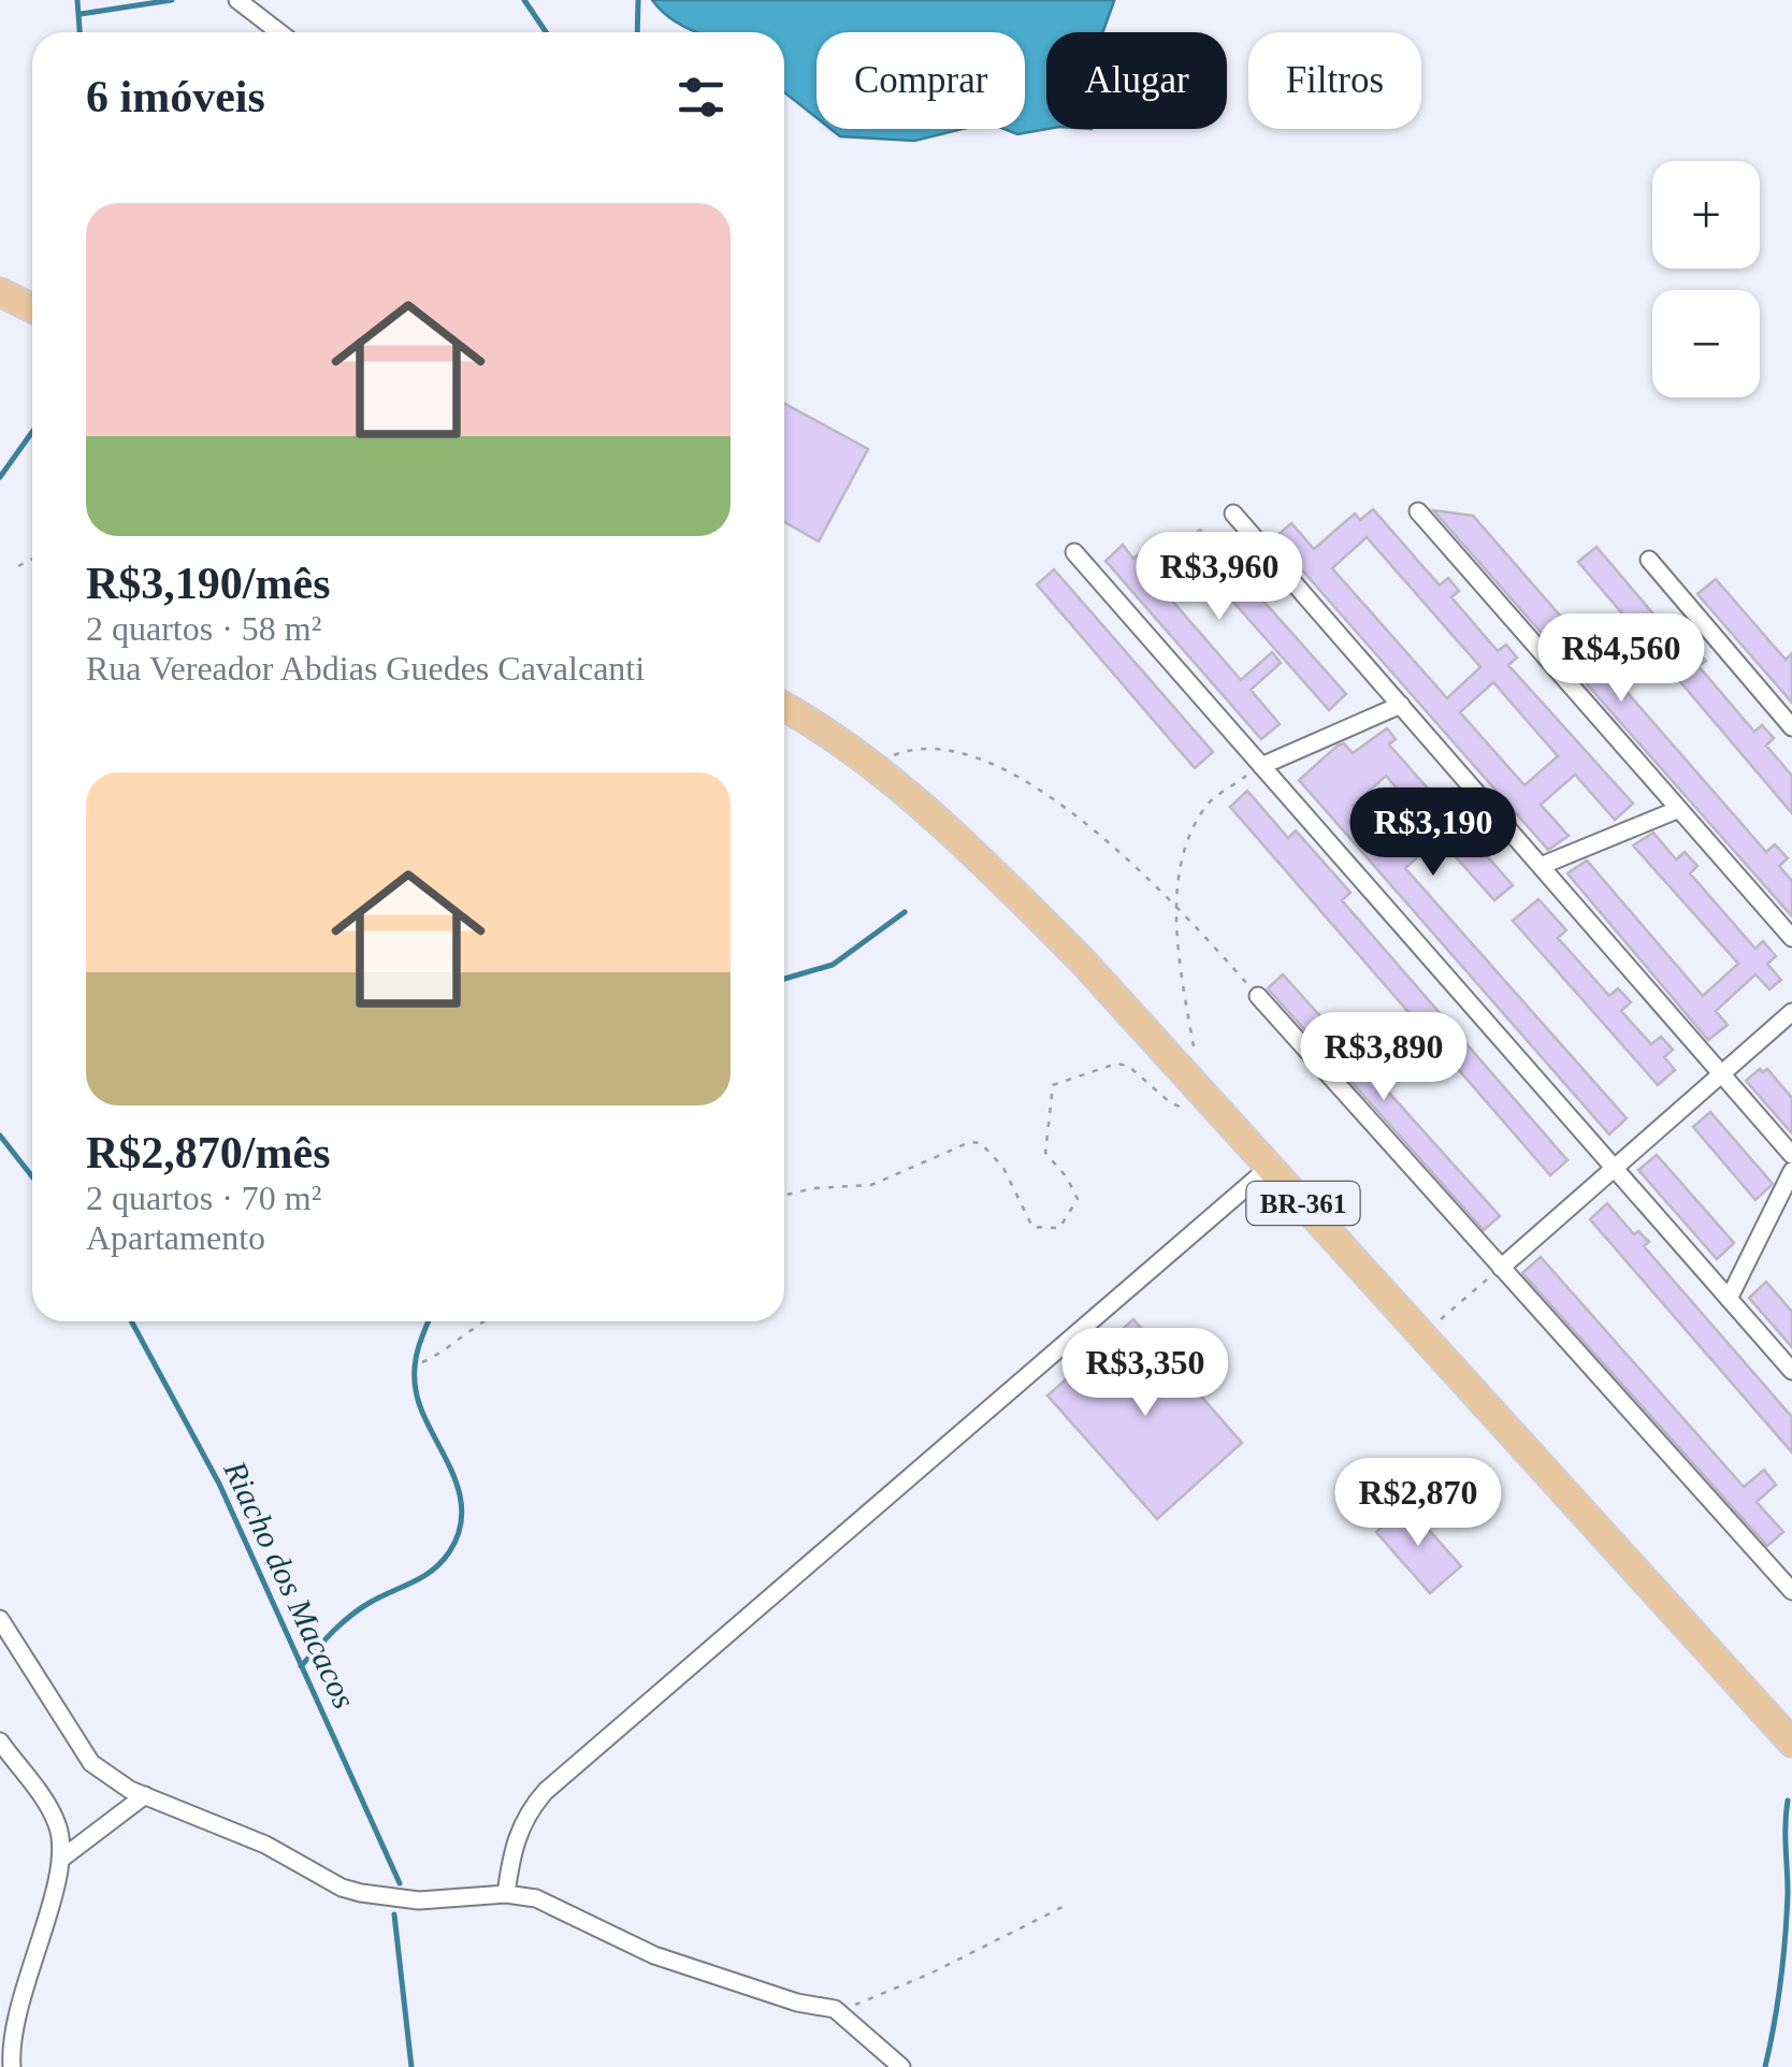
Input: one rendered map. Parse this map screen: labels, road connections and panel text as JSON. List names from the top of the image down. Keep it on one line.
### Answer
{"streets":{"main road":["BR-361"]},"water":["Riacho dos Macacos"],"page":{"chip":["Comprar","Alugar","Filtros"],"heading":"6 imóveis","map_buttons":["+","−"],"list":[{"name":"R$3,190/mês","note":"2 quartos · 58 m² · Rua Vereador Abdias Guedes Cavalcanti"},{"name":"R$2,870/mês","note":"2 quartos · 70 m² · Apartamento"}],"price":["R$3,960","R$4,560","R$3,190","R$3,890","R$3,350","R$2,870"]}}
